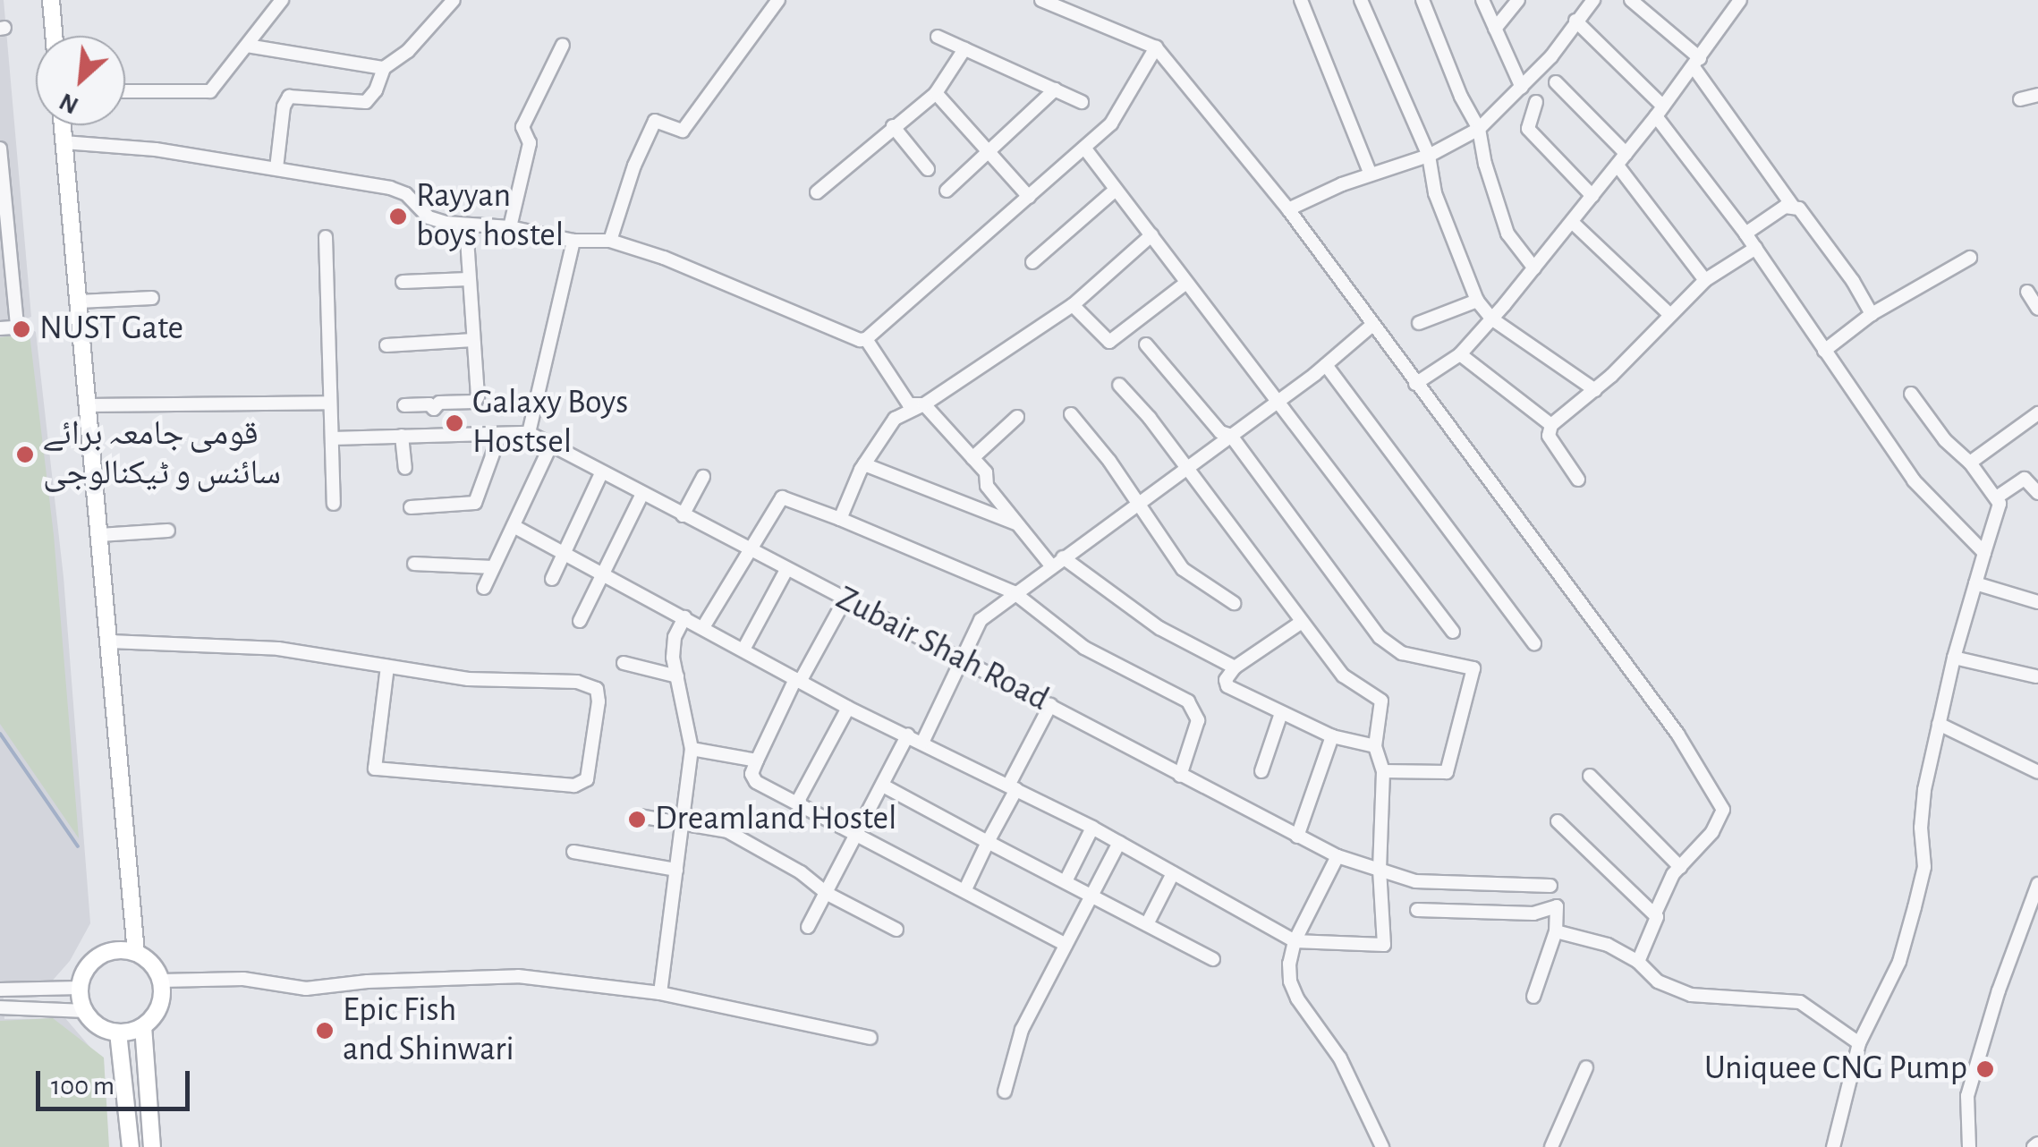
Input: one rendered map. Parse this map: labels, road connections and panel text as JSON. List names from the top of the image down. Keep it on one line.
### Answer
{"streets":{"street":["Zubair Shah Road"]},"places":["Rayyan boys hostel","NUST Gate","Galaxy Boys Hostsel","قومی جامعہ برائے سائنس و ٹیکنالوجی","Dreamland Hostel","Epic Fish and Shinwari","Uniquee CNG Pump"],"scale_bar":"100 m","north":"bottom left"}
